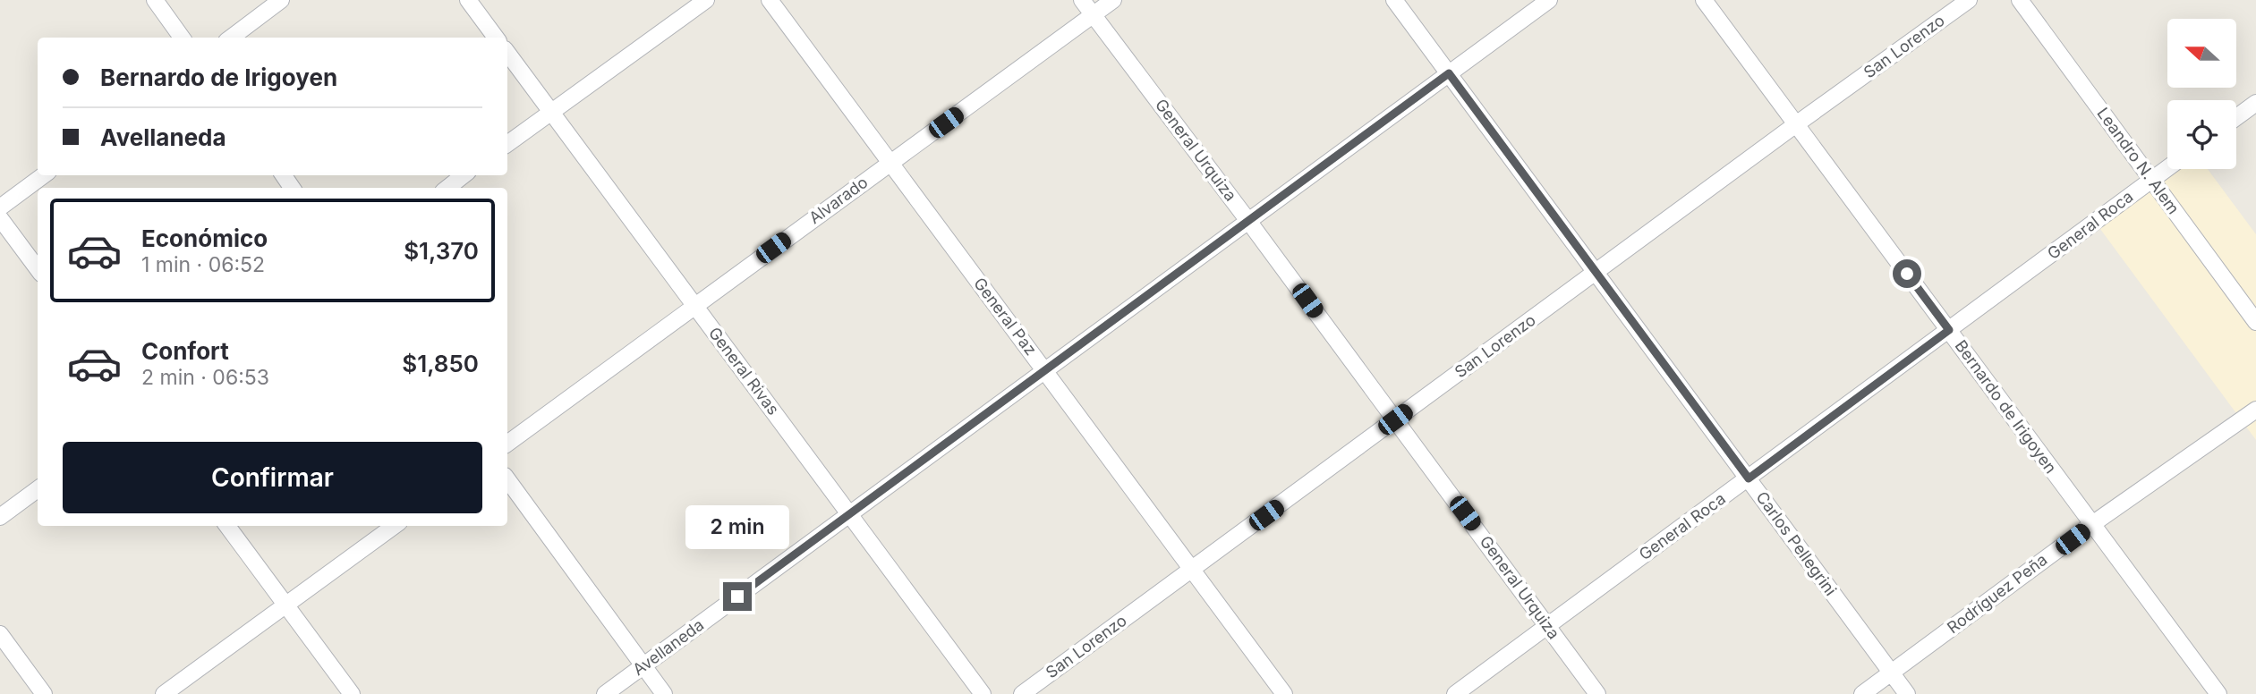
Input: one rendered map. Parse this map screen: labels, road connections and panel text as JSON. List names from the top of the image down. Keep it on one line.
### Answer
{"streets":{"street":["San Lorenzo","General Urquiza","Leandro N. Alem","Alvarado","General Roca","General Paz","General Rivas","Bernardo de Irigoyen","Carlos Pellegrini","Rodríguez Peña","Avellaneda"]},"crossings":[["San Lorenzo","General Urquiza"],["San Lorenzo","General Paz"],["San Lorenzo","Bernardo de Irigoyen"],["San Lorenzo","Carlos Pellegrini"],["General Urquiza","Alvarado"],["General Urquiza","General Roca"],["General Urquiza","Avellaneda"],["Leandro N. Alem","General Roca"],["Alvarado","General Paz"],["Alvarado","General Rivas"],["General Roca","Bernardo de Irigoyen"],["General Roca","Carlos Pellegrini"],["General Paz","Avellaneda"],["General Rivas","Avellaneda"],["Bernardo de Irigoyen","Rodríguez Peña"],["Carlos Pellegrini","Rodríguez Peña"],["Carlos Pellegrini","Avellaneda"]],"north":"left","page":{"banner":["Bernardo de Irigoyen","Avellaneda"],"list":[{"name":"Económico","note":"1 min · 06:52","value":"$1,370"},{"name":"Confort","note":"2 min · 06:53","value":"$1,850"}],"buttons":"Confirmar","bubble":"2 min"}}
